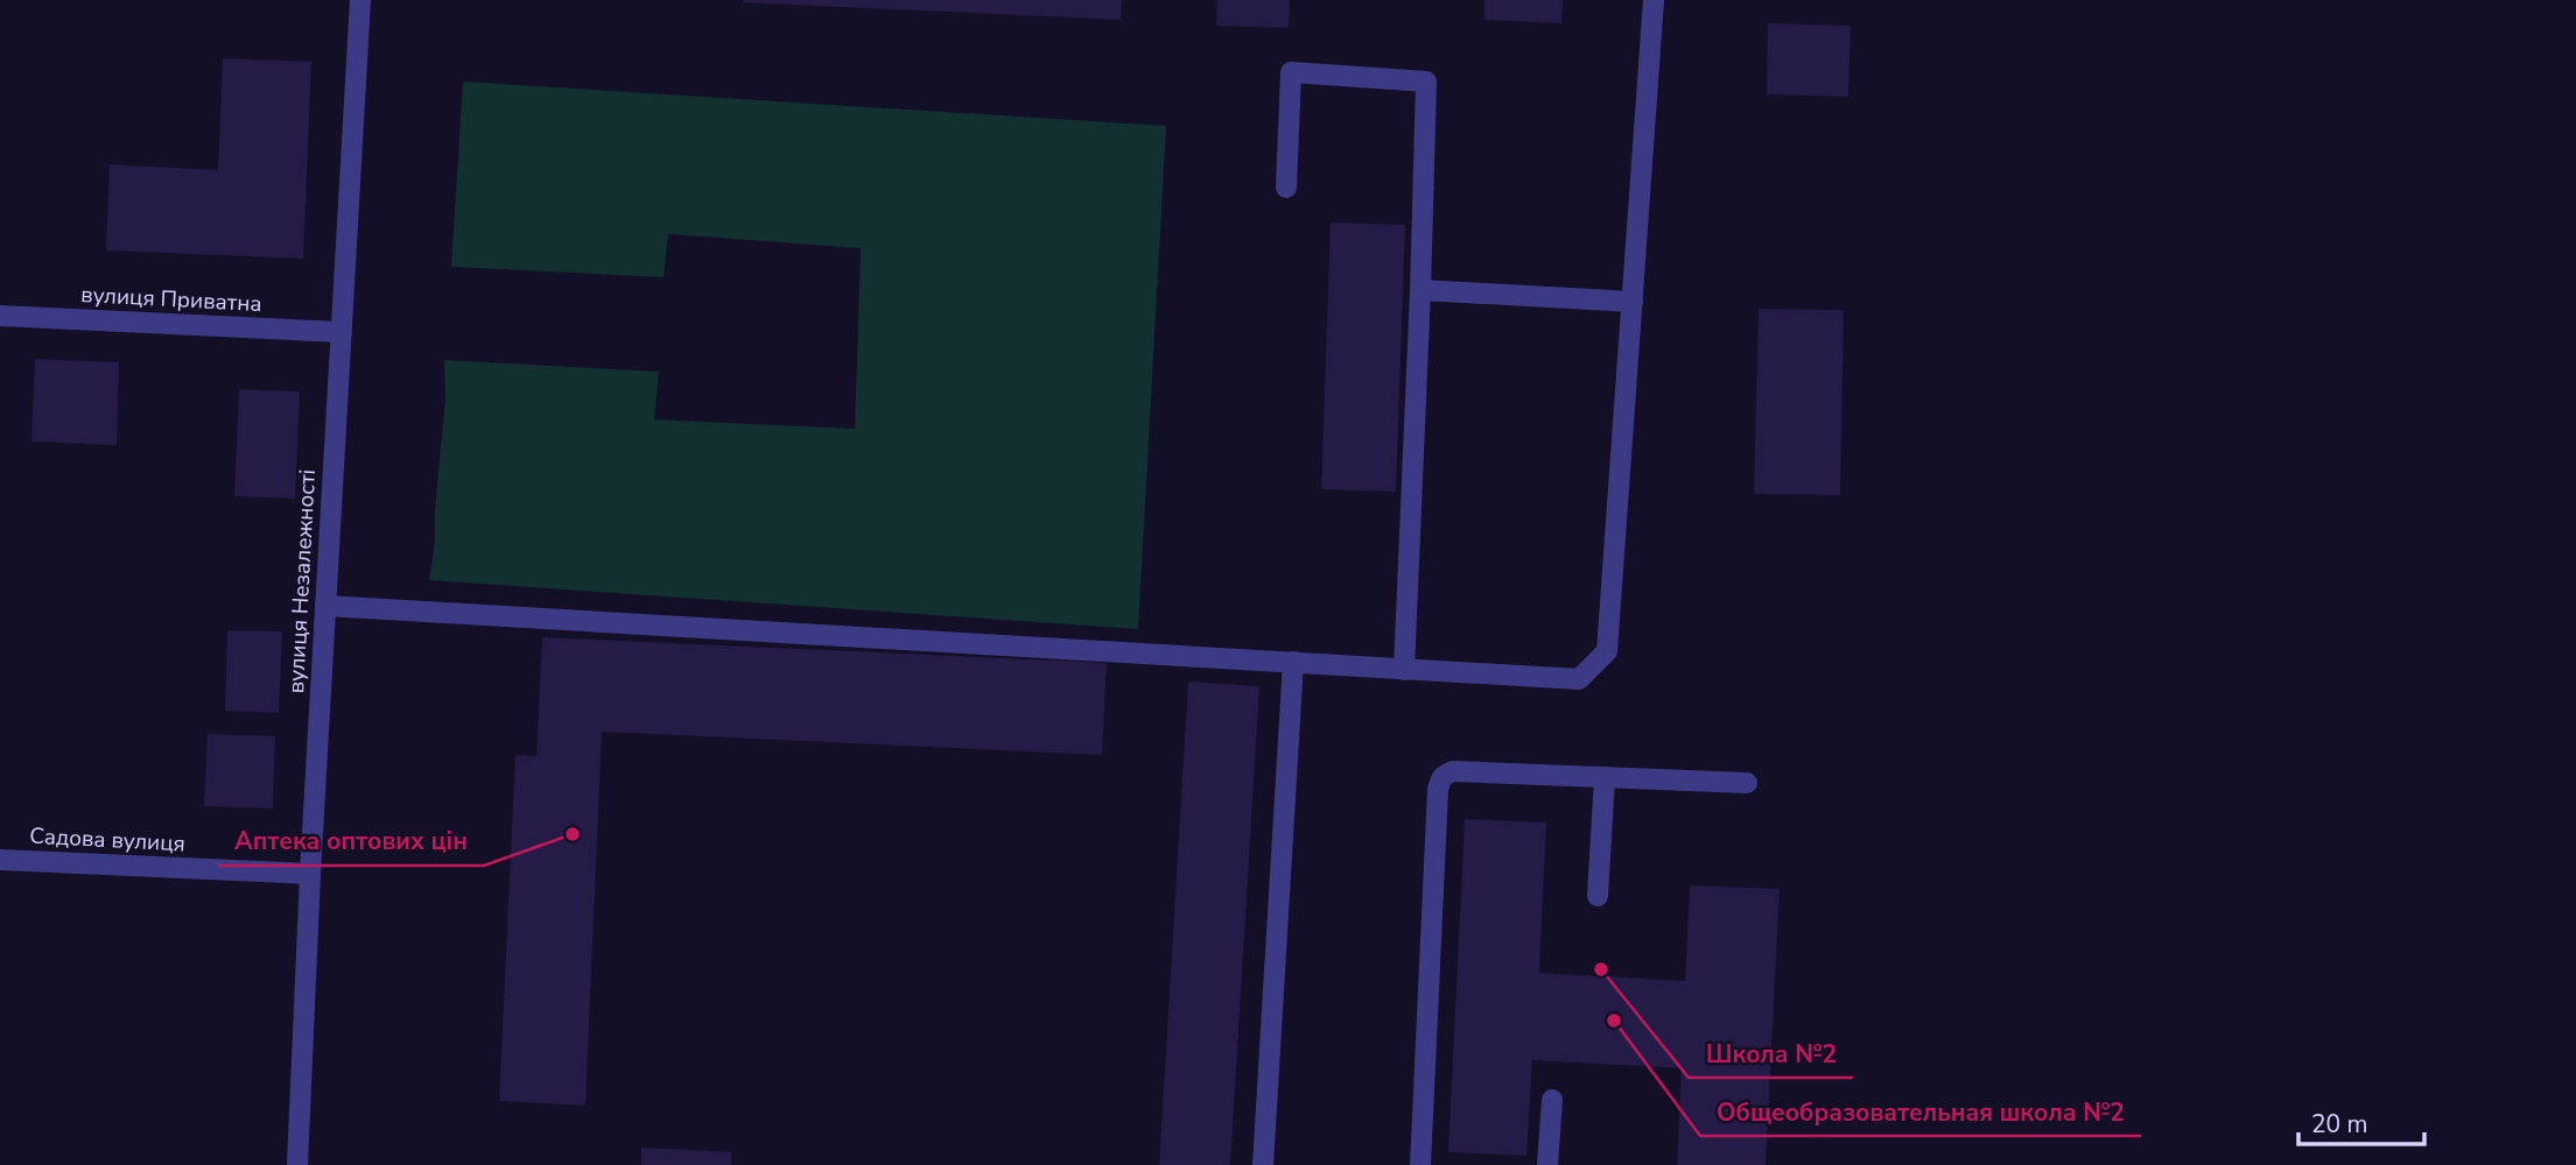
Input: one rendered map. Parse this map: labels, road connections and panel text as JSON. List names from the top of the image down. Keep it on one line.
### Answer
{"streets":{"street":["вулиця Приватна","вулиця Незалежності","Садова вулиця"]},"crossings":[["вулиця Приватна","вулиця Незалежності"],["вулиця Незалежності","Садова вулиця"]],"places":["Аптека оптових цін","Школа №2","Общеобразовательная школа №2"],"scale_bar":"20 m"}
